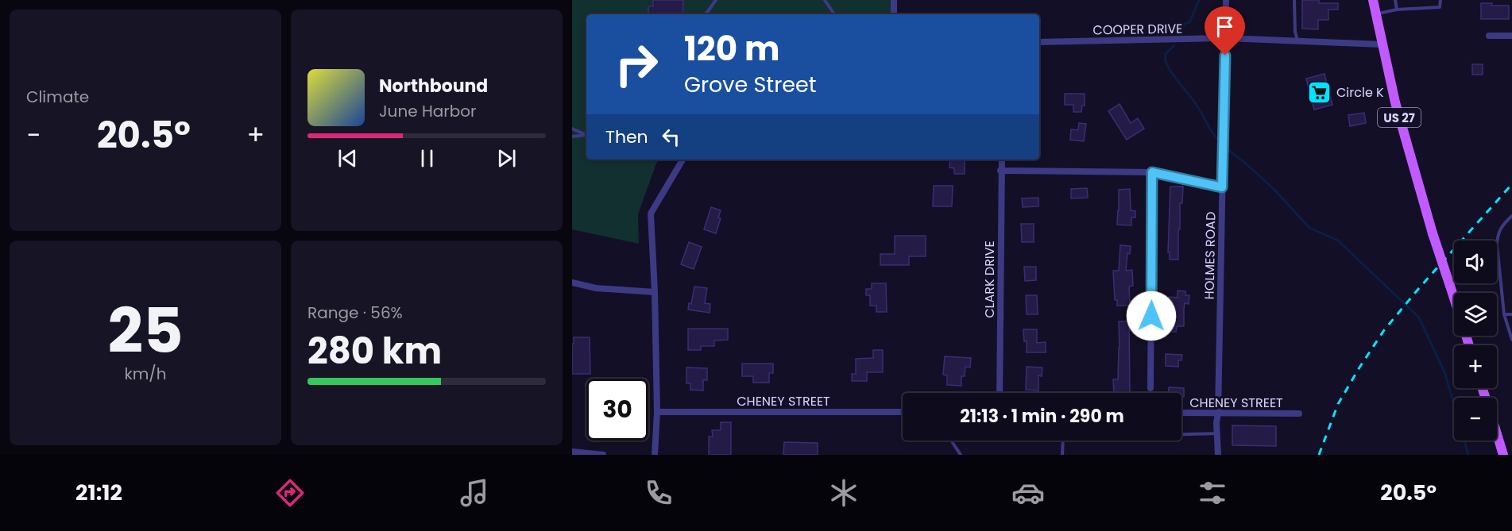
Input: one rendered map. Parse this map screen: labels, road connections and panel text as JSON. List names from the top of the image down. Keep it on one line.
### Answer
{"streets":{"main road":["US 27"],"street":["COOPER DRIVE","HOLMES ROAD","CLARK DRIVE","CHENEY STREET"]},"crossings":[["COOPER DRIVE","US 27"],["COOPER DRIVE","HOLMES ROAD"],["HOLMES ROAD","CHENEY STREET"]],"places":{"supermarket":["Circle K"]},"page":{"tile":["Climate",["25","km/h"],["Range · 56%","280 km"]],"turn":["120 m","Grove Street"],"song":["Northbound","June Harbor"],"then":"Then","heat":["−","20.5°","+"],"map_buttons":["+","−"],"limit":"30","trip":"21:13 · 1 min · 290 m","tabs":["21:12","20.5°"]}}
